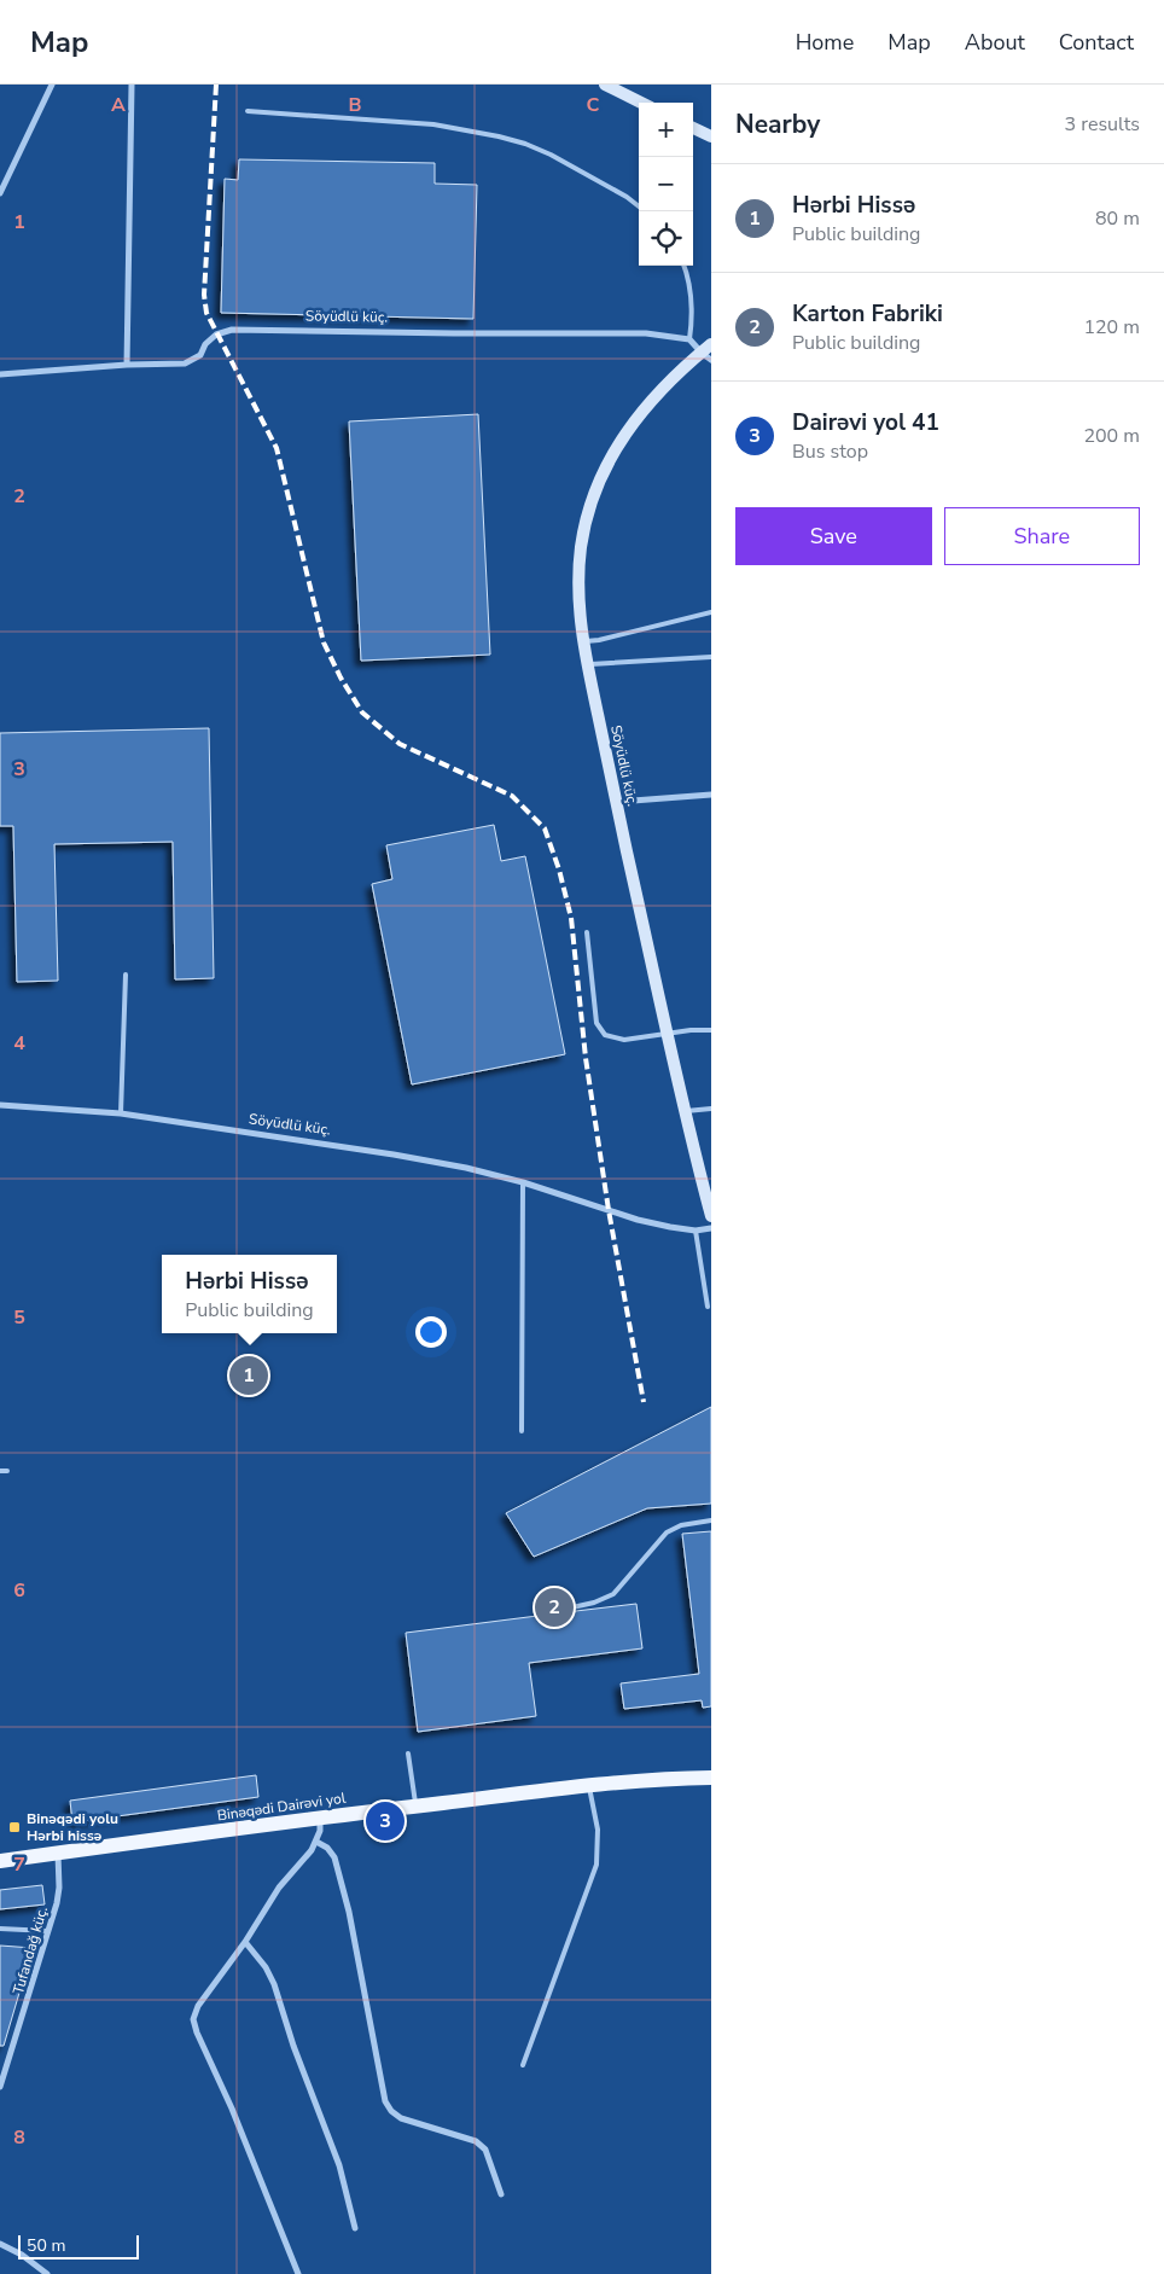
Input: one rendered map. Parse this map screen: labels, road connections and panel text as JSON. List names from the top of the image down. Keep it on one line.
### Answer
{"streets":{"main road":["Binəqədi Dairəvi yol"],"street":["Söyüdlü küç.","Tufandağ küç."]},"crossings":[["Binəqədi Dairəvi yol","Tufandağ küç."]],"places":{"transit":["Binəqədi yolu Hərbi hissə"]},"scale_bar":"50 m","page":{"header":"Map","nav":["Home","Map","About","Contact"],"heading":["Nearby","3 results"],"map_buttons":["+","−"],"list":[{"mark":"1","name":"Hərbi Hissə","note":"Public building","value":"80 m"},{"mark":"2","name":"Karton Fabriki","note":"Public building","value":"120 m"},{"mark":"3","name":"Dairəvi yol 41","note":"Bus stop","value":"200 m"}],"buttons":["Save","Share"],"popup":["Hərbi Hissə","Public building"],"pins":["1","2","3"],"scale":"50 m"},"grid":{"columns":["A","B","C"],"rows":["1","2","3","4","5","6","7","8"]}}
